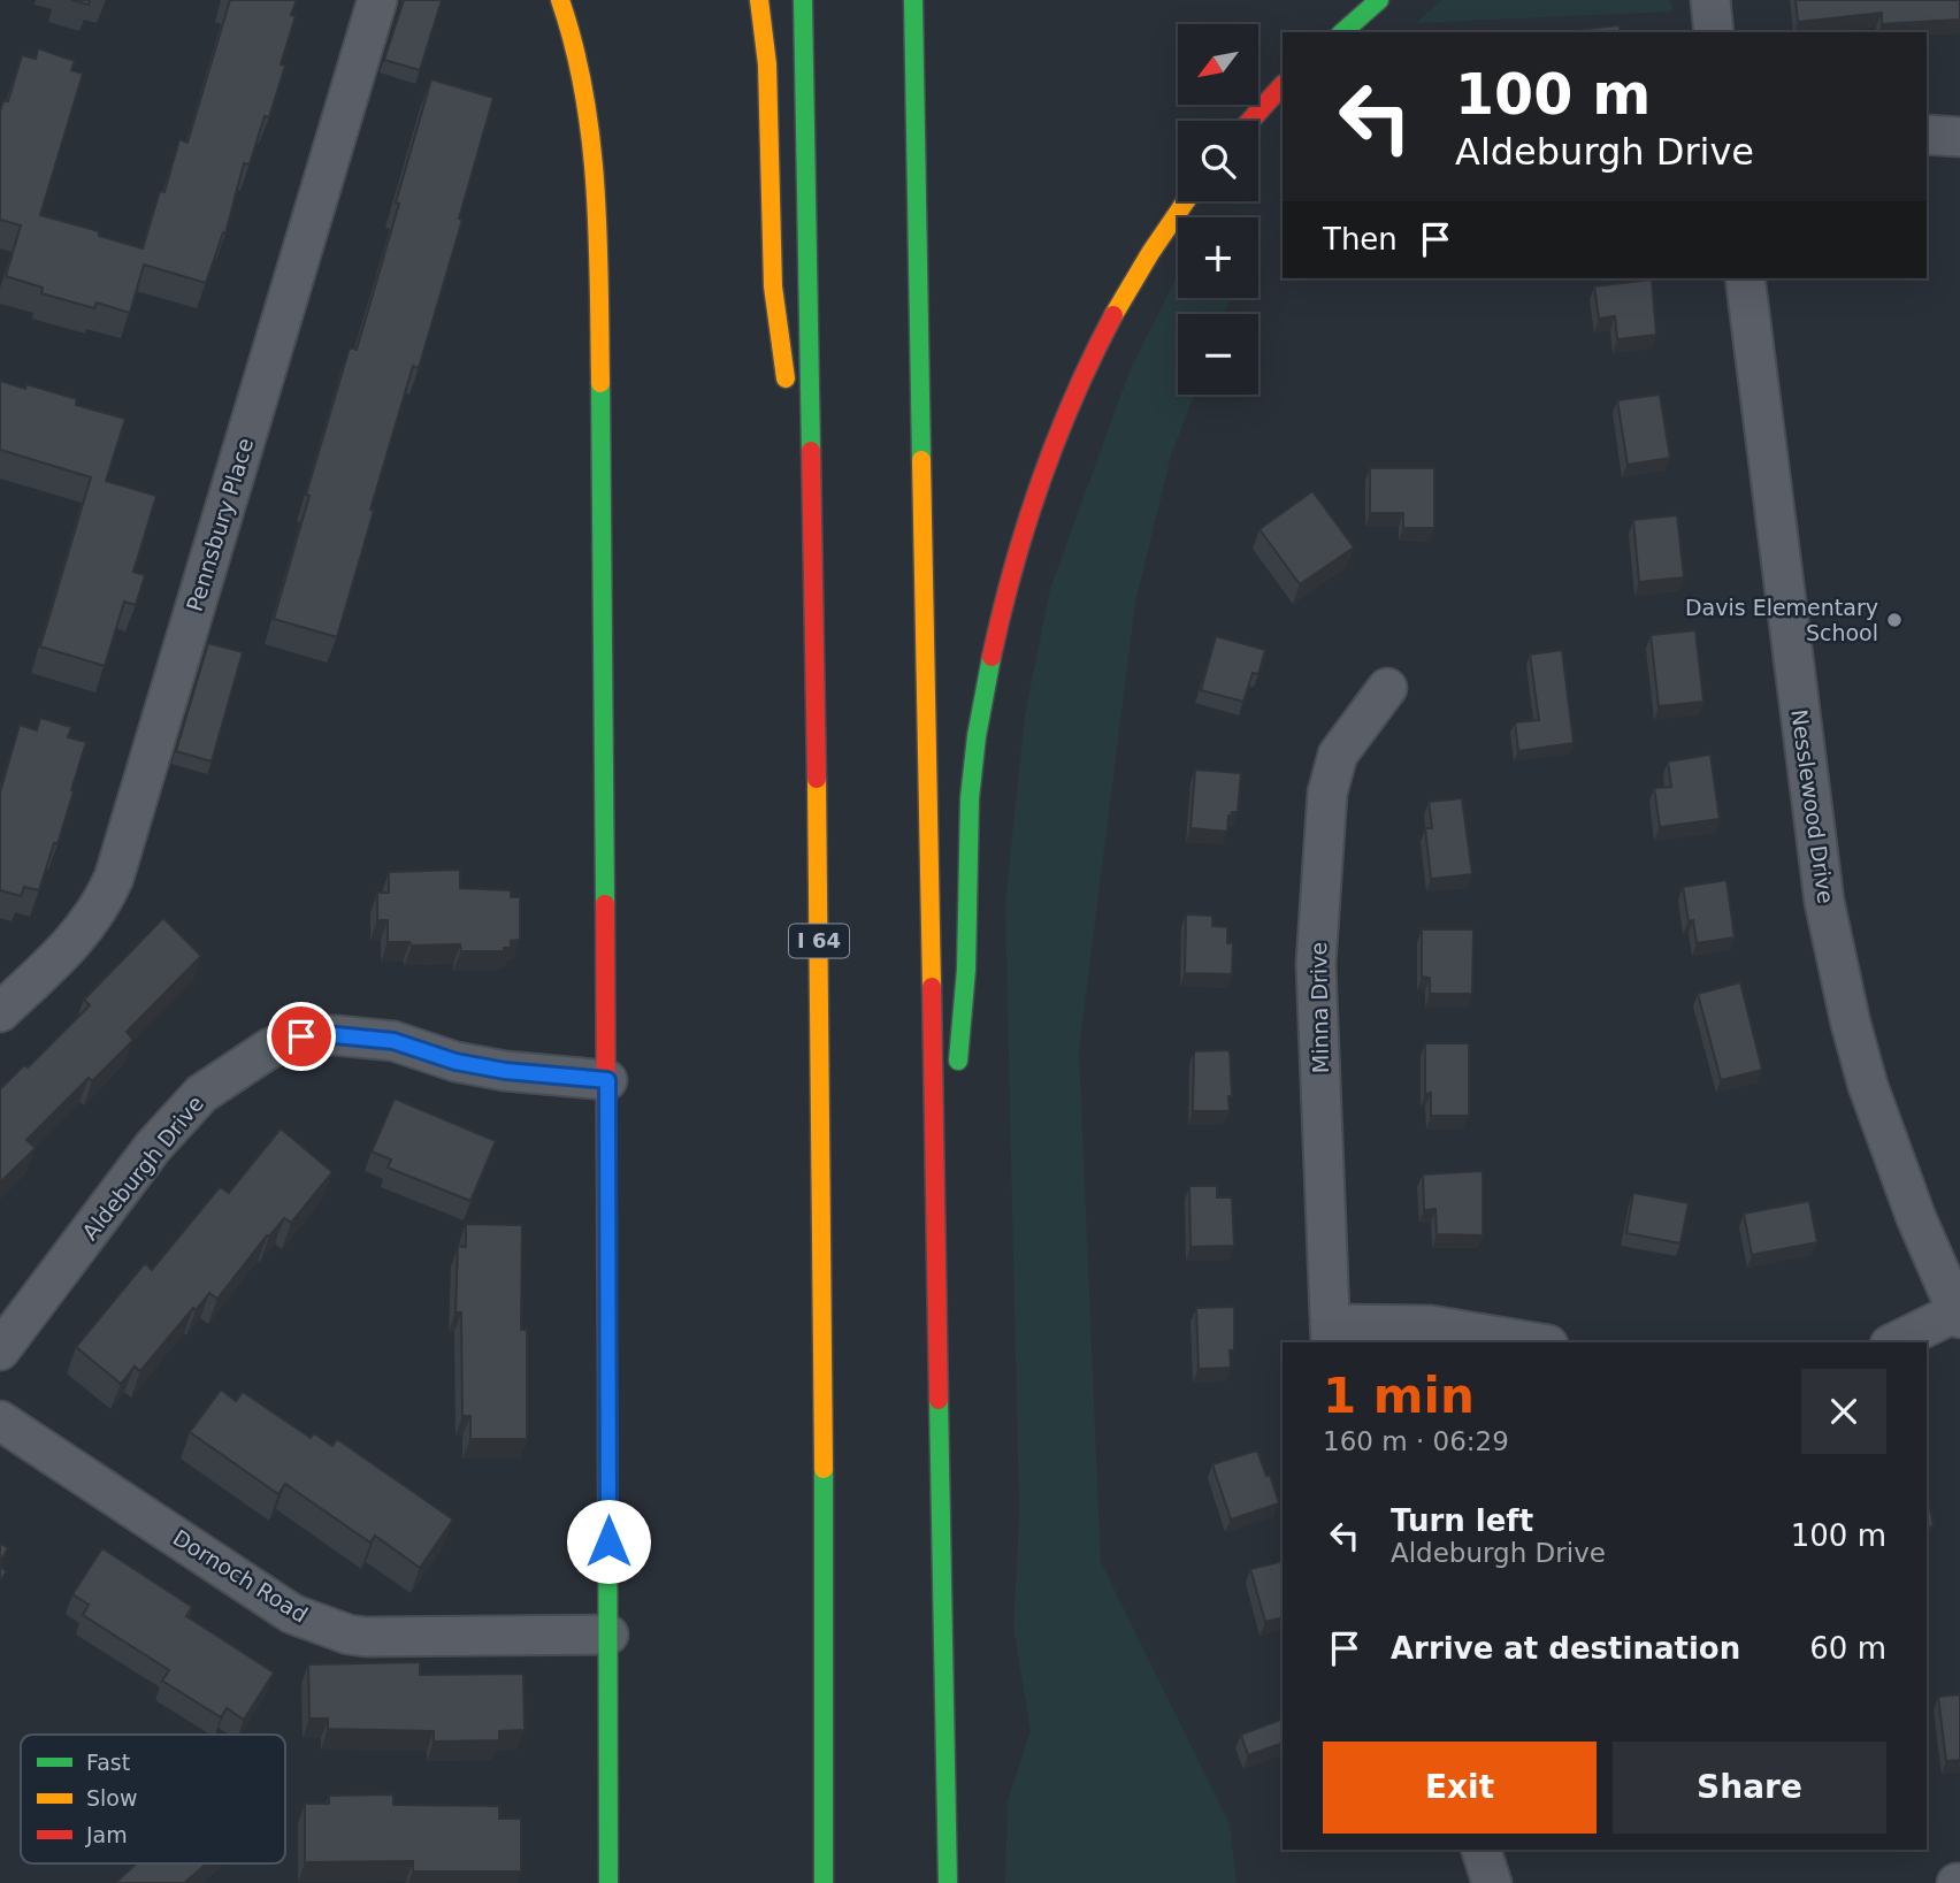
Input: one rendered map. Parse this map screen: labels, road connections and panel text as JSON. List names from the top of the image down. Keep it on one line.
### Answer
{"streets":{"main road":["I 64"],"street":["Pennsbury Place","Nesslewood Drive","Minna Drive","Aldeburgh Drive","Dornoch Road"]},"places":["Davis Elementary School"],"legend":["Fast","Slow","Jam"],"north":"bottom left","page":{"map_buttons":["+","−"],"turn":["100 m","Aldeburgh Drive"],"then":"Then","heading":["1 min","160 m · 06:29"],"list":[{"name":"Turn left","note":"Aldeburgh Drive","value":"100 m"},{"name":"Arrive at destination","value":"60 m"}],"buttons":["Exit","Share"]}}
